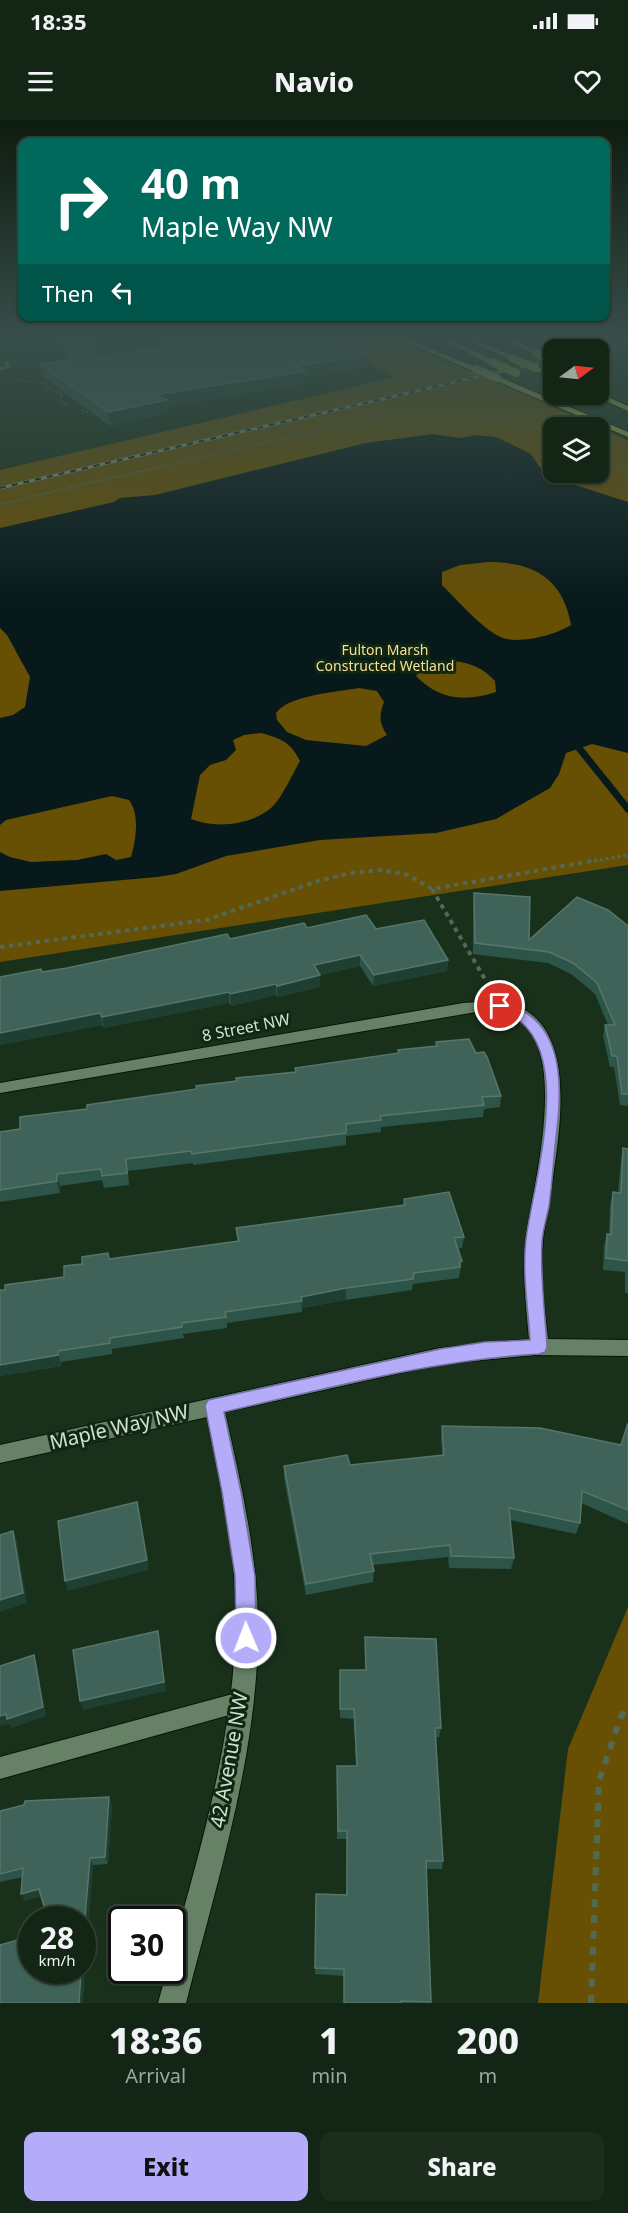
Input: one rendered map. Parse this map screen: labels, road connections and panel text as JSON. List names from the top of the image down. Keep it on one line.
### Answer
{"streets":{"street":["8 Street NW","Maple Way NW","42 Avenue NW"]},"crossings":[["8 Street NW","Maple Way NW"],["Maple Way NW","42 Avenue NW"]],"parks":["Fulton Marsh Constructed Wetland"],"north":"right","page":{"status":"18:35","header":"Navio","turn":["40 m","Maple Way NW"],"then":"Then","speed":"28 km/h","limit":"30","eta":["18:36","Arrival","1","min","200","m"],"buttons":["Exit","Share"]}}
